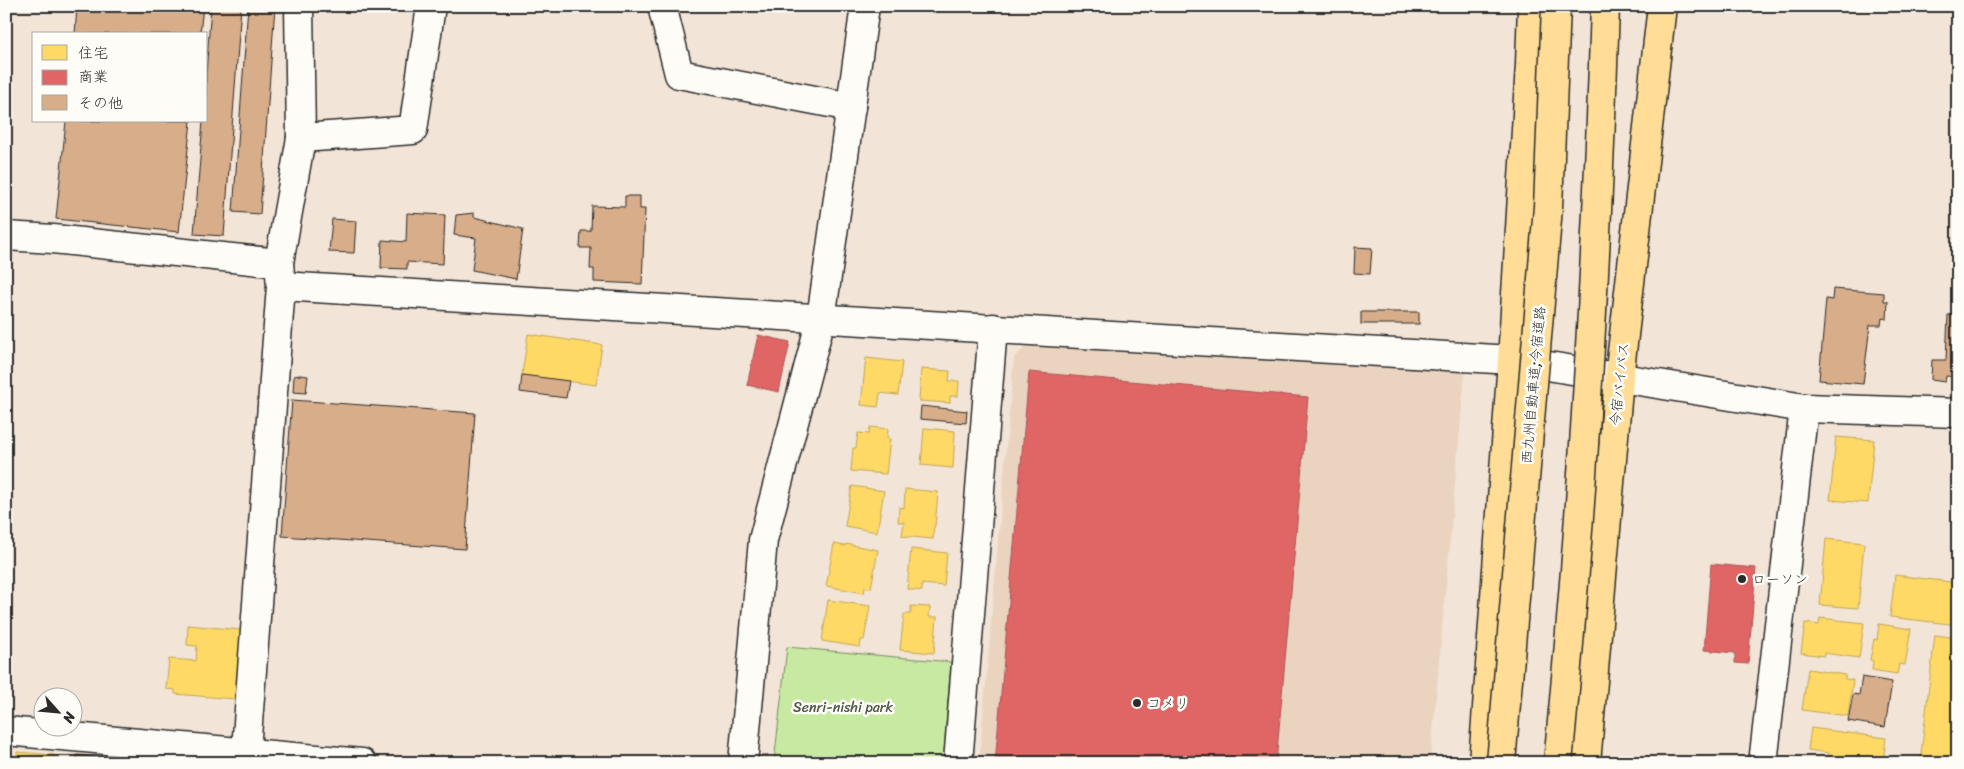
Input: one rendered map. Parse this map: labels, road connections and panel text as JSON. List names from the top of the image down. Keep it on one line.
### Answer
{"streets":{"highway":["今宿バイパス","西九州自動車道;今宿道路"]},"parks":["Senri-nishi park"],"places":["ローソン","コメリ"],"legend":["住宅","商業","その他"],"north":"bottom right"}
